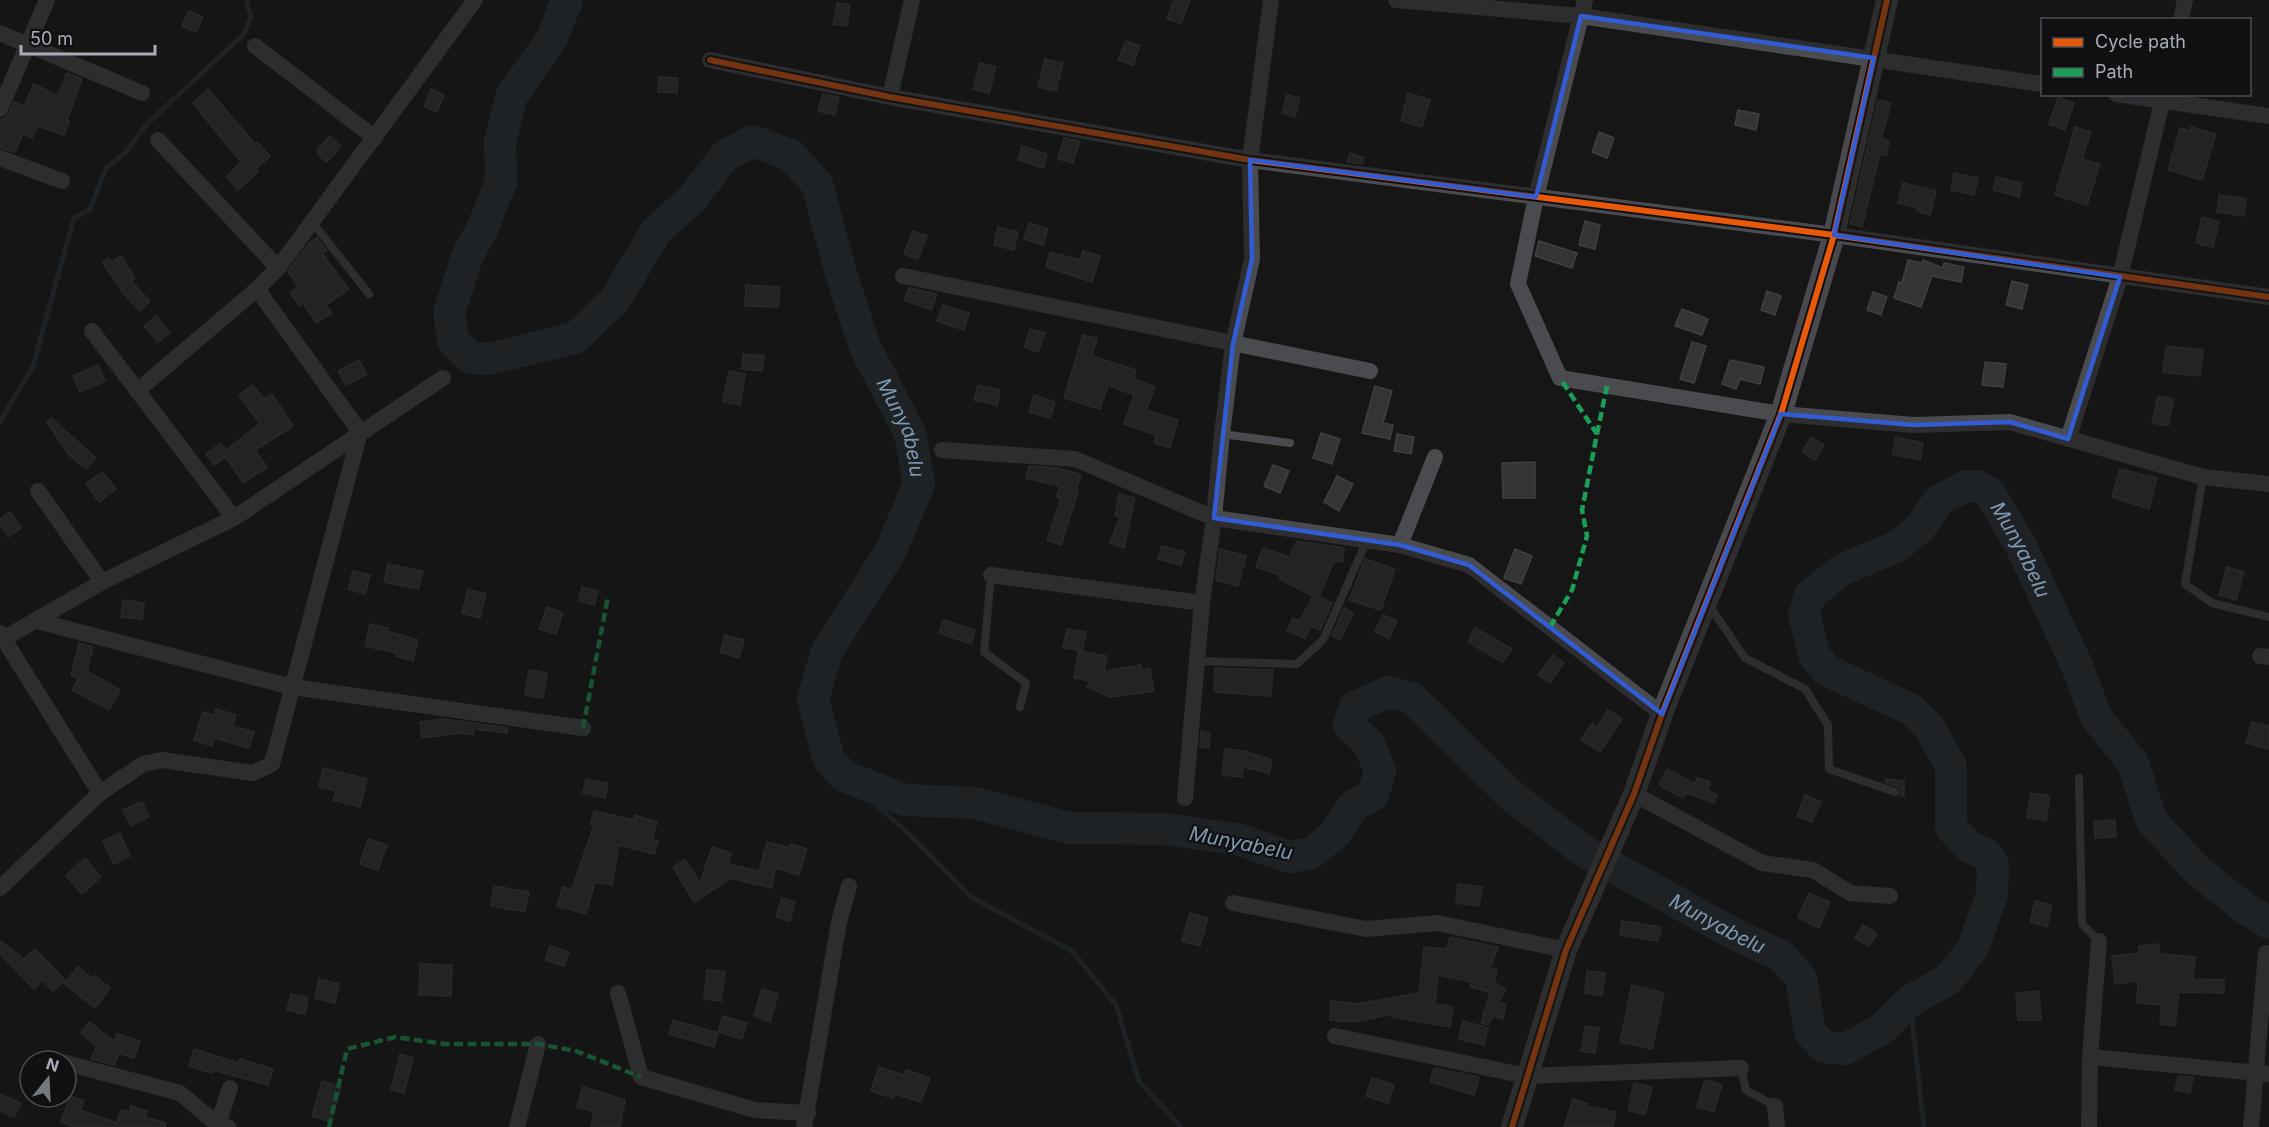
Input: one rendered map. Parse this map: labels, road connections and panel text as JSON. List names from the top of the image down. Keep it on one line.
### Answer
{"water":["Munyabelu"],"legend":["Cycle path","Path"],"scale_bar":"50 m","north":"top"}
